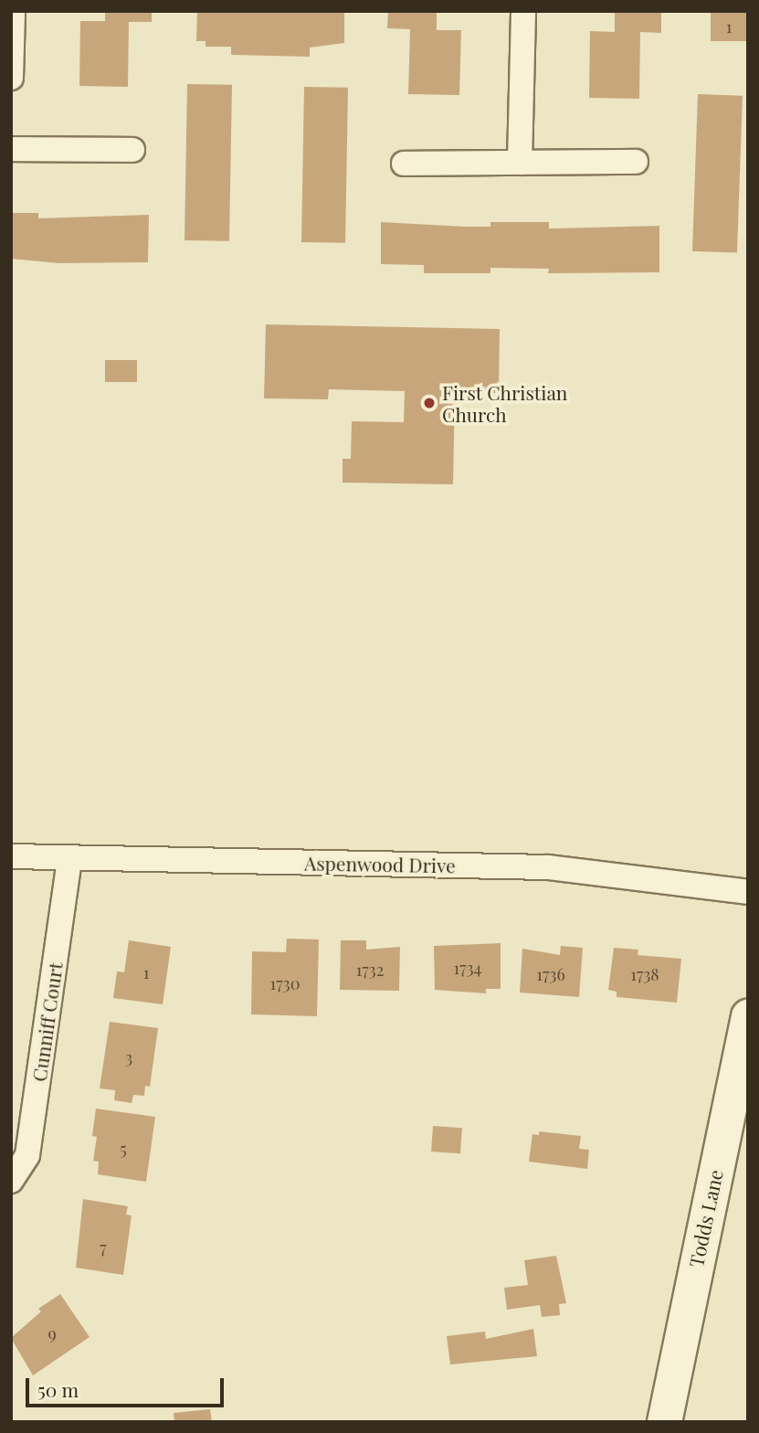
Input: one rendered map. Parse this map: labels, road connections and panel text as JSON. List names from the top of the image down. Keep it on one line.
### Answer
{"streets":{"main road":["Todds Lane"],"street":["Aspenwood Drive","Cunniff Court"]},"crossings":[["Aspenwood Drive","Cunniff Court"]],"places":["First Christian Church"],"house_numbers":["1","1734","1732","1","1736","1738","1730","3","5","7","9"],"scale_bar":"50 m"}
